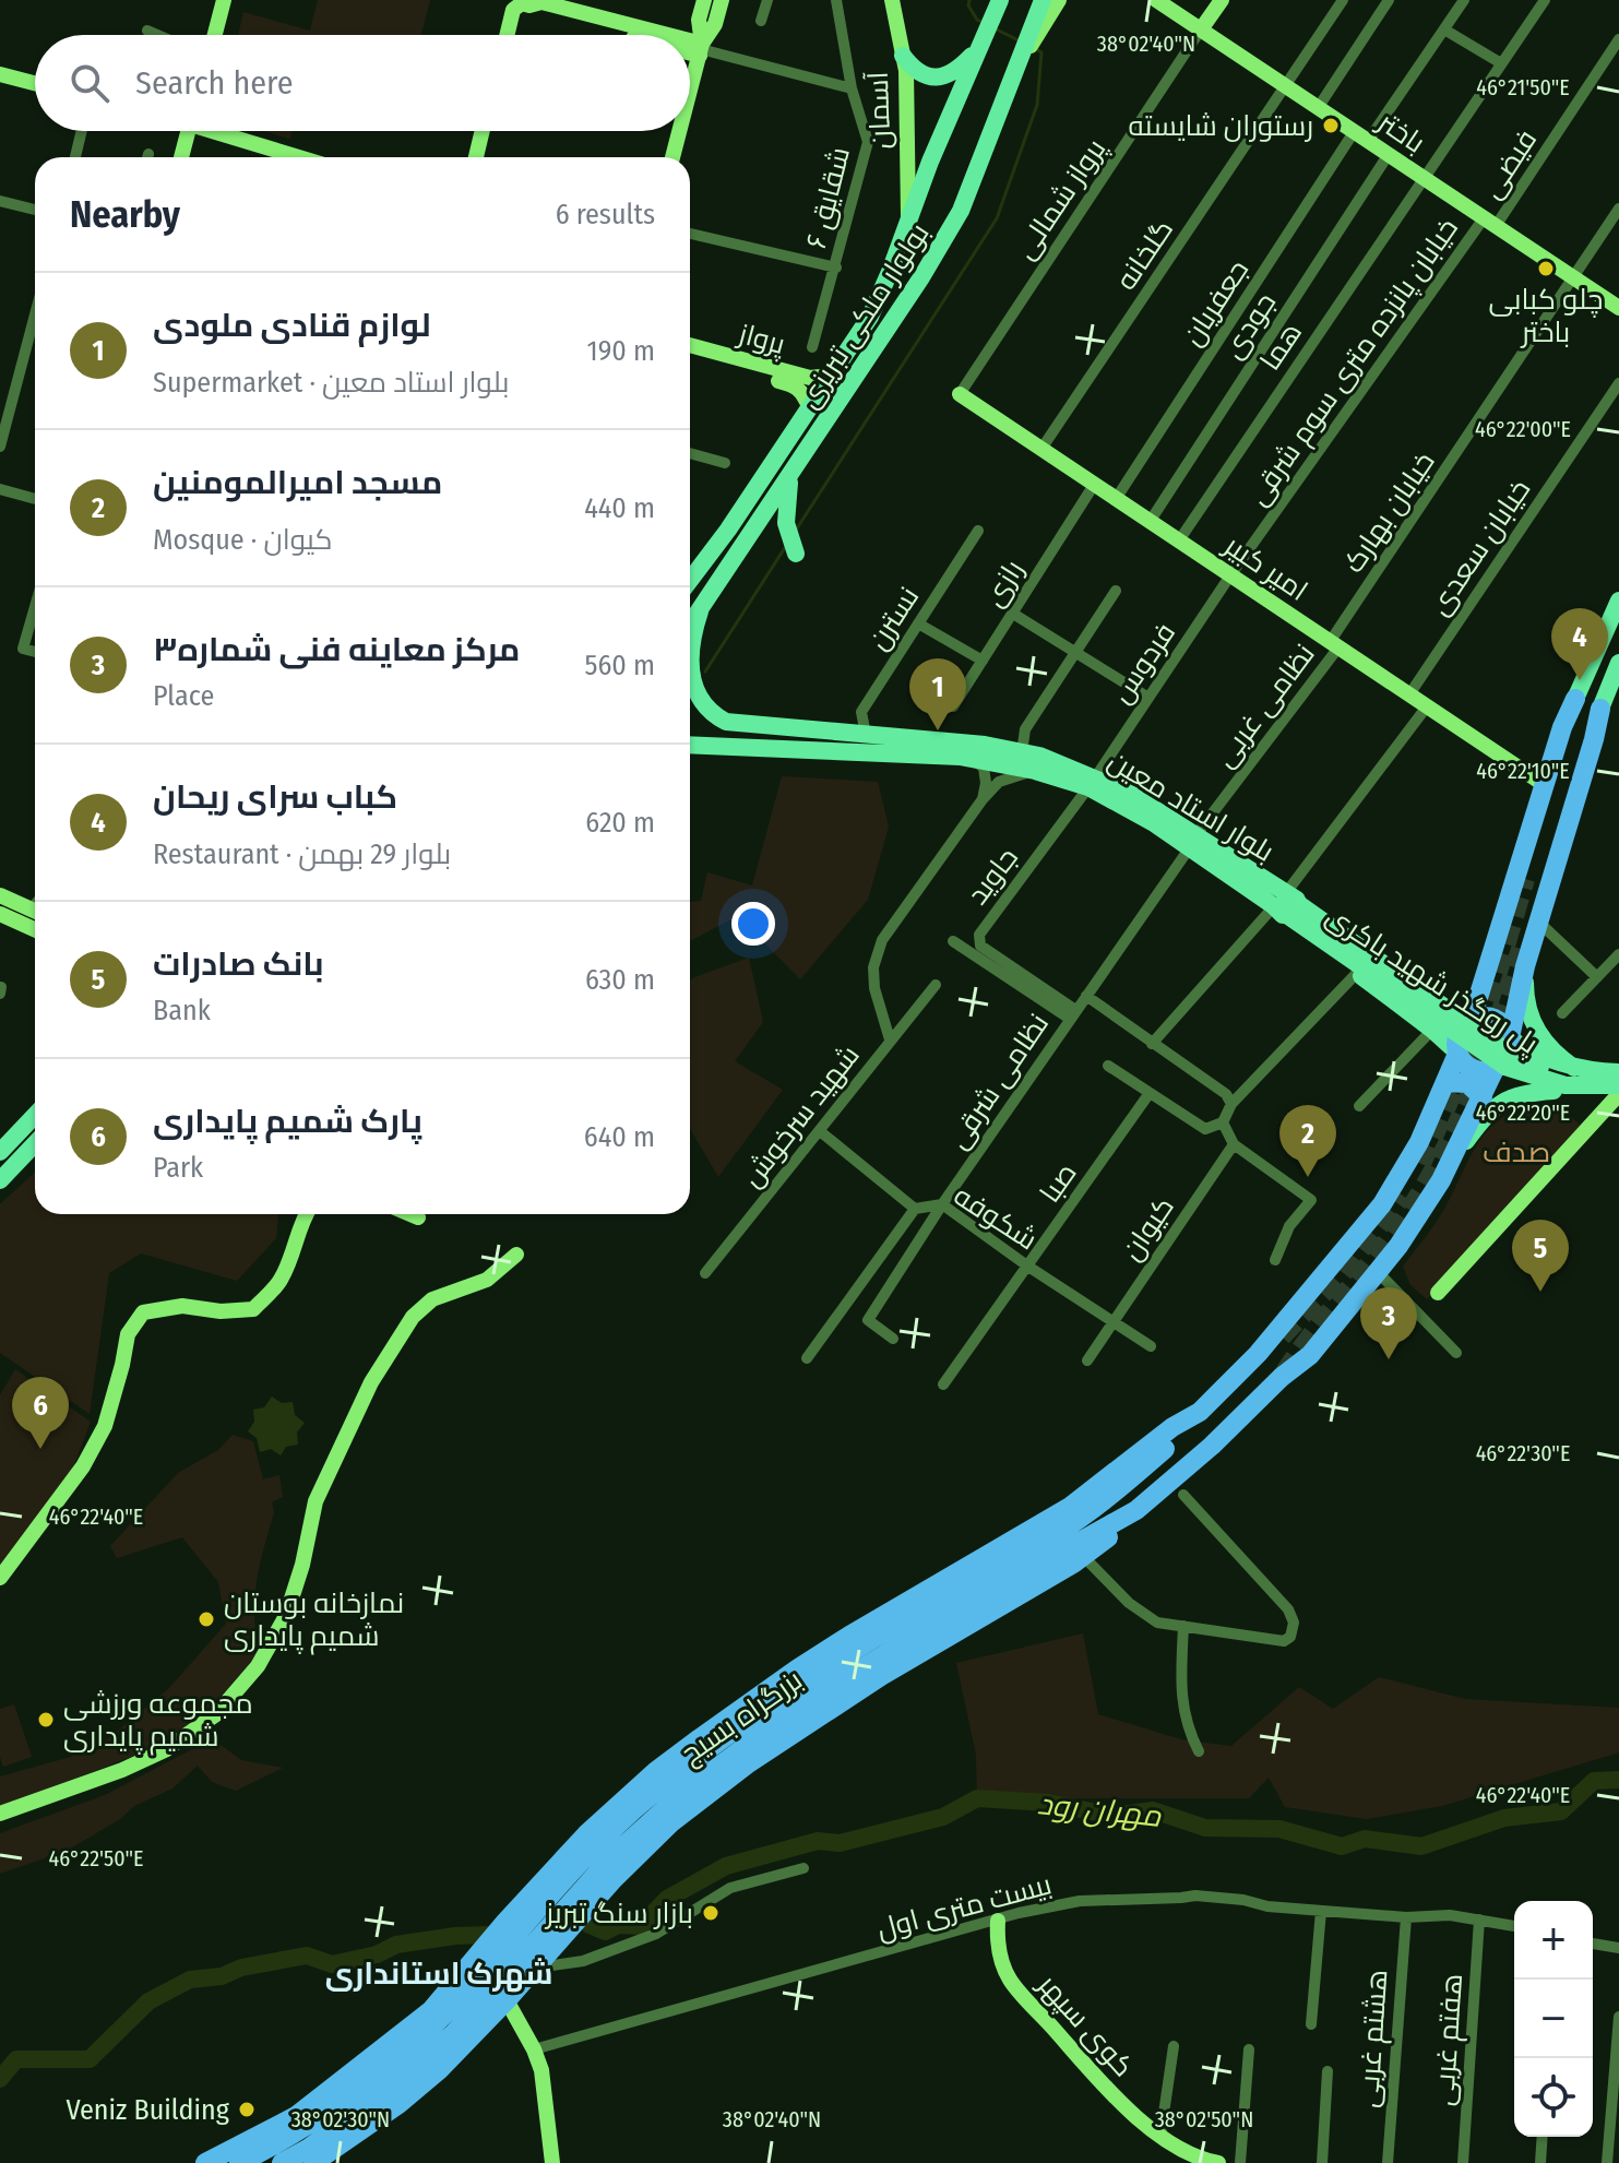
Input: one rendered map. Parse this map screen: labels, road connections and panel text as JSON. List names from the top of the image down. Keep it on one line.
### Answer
{"streets":{"highway":["بزرگراه بسیج"],"main road":["بولوار ملکی تبریزی","بلوار استاد معین","پل روگذر شهید باکری"],"street":["آسمان","باختر","فیضی","شقایق ۶","پرواز شمالی","گلخانه","جعفریان","جودی","پرواز","هما","خیابان پانزده متری سوم شرقی","خیابان بهارک","خیابان سعدی","امیر کبیر","رازی","نسترن","فردوس","نظامی غربی","جاوید","نظامی شرقی","شهید سرخوش","صبا","شکوفه","کیوان","بیست متری اول","کوی سپهر","هشتم غربی","هفتم غربی"]},"crossings":[["آسمان","بولوار ملکی تبریزی"],["باختر","فیضی"],["باختر","پرواز شمالی"],["باختر","گلخانه"],["باختر","جعفریان"],["باختر","جودی"],["باختر","هما"],["باختر","خیابان پانزده متری سوم شرقی"],["باختر","خیابان بهارک"],["فیضی","خیابان پانزده متری سوم شرقی"],["پرواز شمالی","امیر کبیر"],["گلخانه","امیر کبیر"],["جعفریان","امیر کبیر"],["بولوار ملکی تبریزی","پرواز"],["جودی","امیر کبیر"],["هما","امیر کبیر"],["خیابان پانزده متری سوم شرقی","امیر کبیر"],["خیابان پانزده متری سوم شرقی","فردوس"],["خیابان بهارک","امیر کبیر"],["خیابان بهارک","نظامی غربی"],["خیابان سعدی","امیر کبیر"],["امیر کبیر","رازی"],["امیر کبیر","فردوس"],["امیر کبیر","نظامی غربی"],["نسترن","بلوار استاد معین"],["فردوس","بلوار استاد معین"],["فردوس","جاوید"],["نظامی غربی","بلوار استاد معین"],["نظامی غربی","نظامی شرقی"],["بلوار استاد معین","جاوید"],["بلوار استاد معین","پل روگذر شهید باکری"],["بلوار استاد معین","نظامی شرقی"],["بلوار استاد معین","شهید سرخوش"],["جاوید","نظامی شرقی"],["نظامی شرقی","شکوفه"],["شهید سرخوش","شکوفه"],["صبا","شکوفه"],["شکوفه","کیوان"],["بیست متری اول","کوی سپهر"],["بیست متری اول","هشتم غربی"],["بیست متری اول","هفتم غربی"]],"districts":["شهرک استانداری"],"water":["مهران رود"],"parks":["صدف"],"places":["رستوران شایسته","چلو کبابی باختر","نمازخانه بوستان شمیم پایداری","مجموعه ورزشی شمیم پایداری","بازار سنگ تبریز","Veniz Building"],"page":{"search":"Search here","heading":["Nearby","6 results"],"list":[{"mark":"1","name":"لوازم قنادی ملودی","note":"Supermarket · بلوار استاد معین","value":"190 m"},{"mark":"2","name":"مسجد امیرالمومنین","note":"Mosque · کیوان","value":"440 m"},{"mark":"3","name":"مرکز معاینه فنی شماره۳","note":"Place","value":"560 m"},{"mark":"4","name":"کباب سرای ریحان","note":"Restaurant · بلوار 29 بهمن","value":"620 m"},{"mark":"5","name":"بانک صادرات","note":"Bank","value":"630 m"},{"mark":"6","name":"پارک شمیم پایداری","note":"Park","value":"640 m"}],"pins":["4","1","2","5","3","6"],"map_buttons":["+","−"]},"coordinates":["38°02'40\"N","46°21'50\"E","46°22'00\"E","46°22'10\"E","46°22'20\"E","46°22'30\"E","46°22'40\"E","46°22'50\"E","38°02'30\"N","38°02'50\"N"]}
